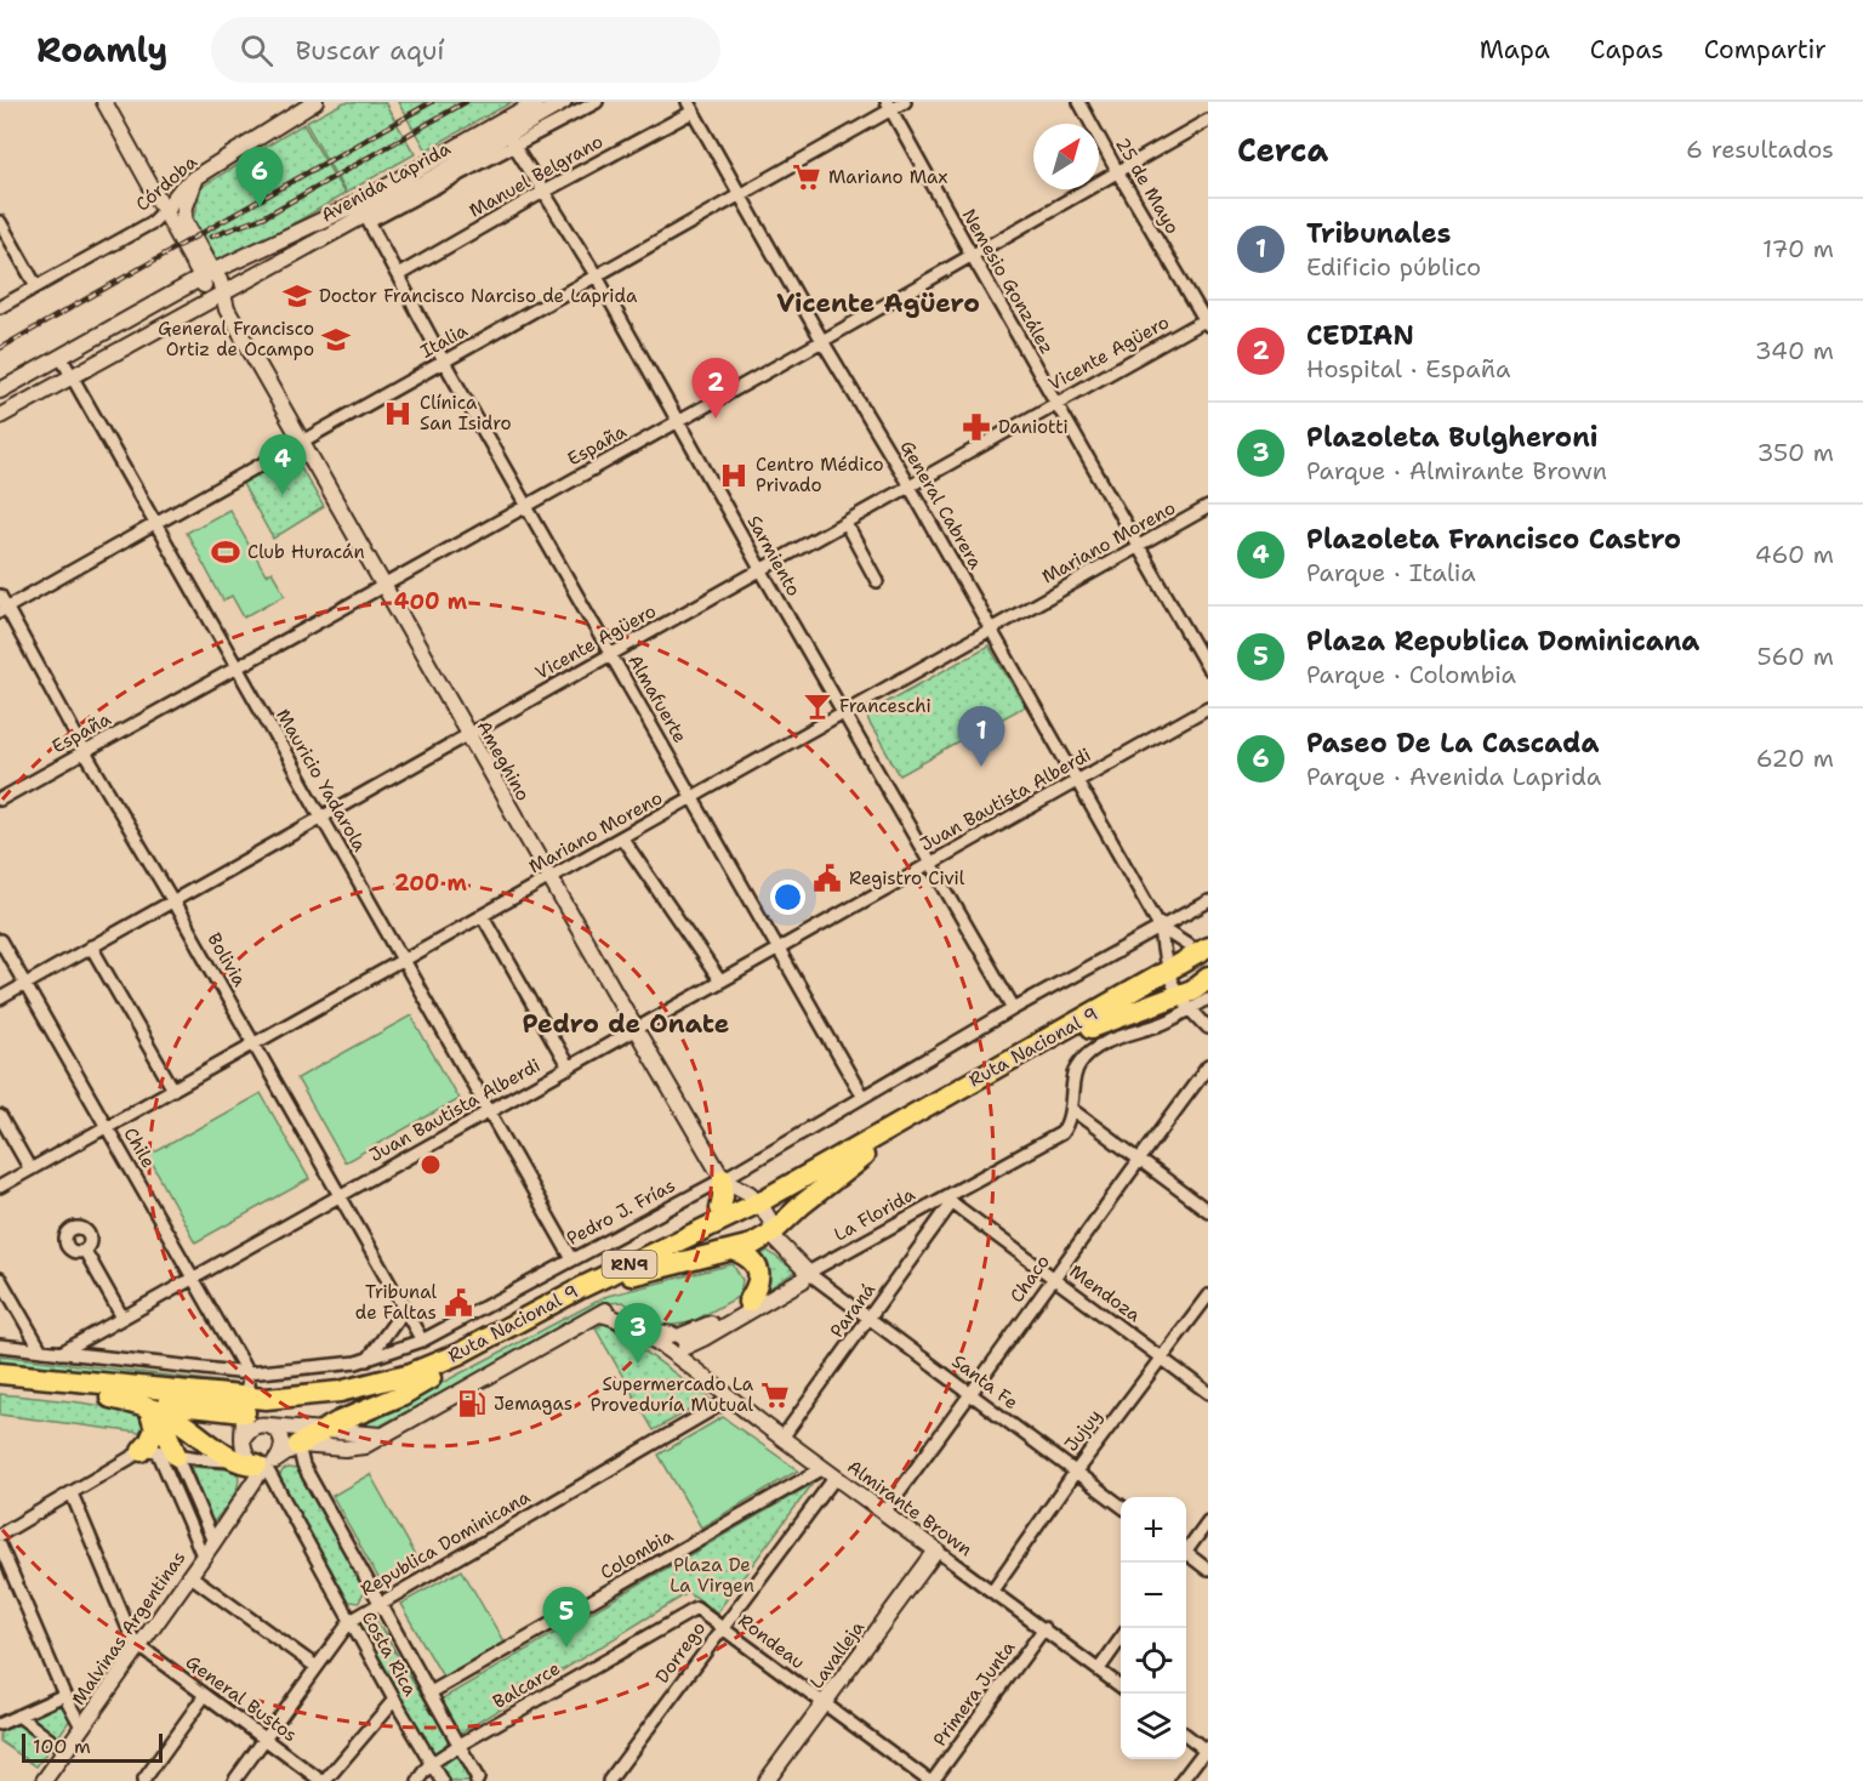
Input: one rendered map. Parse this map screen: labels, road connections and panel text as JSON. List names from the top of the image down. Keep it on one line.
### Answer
{"streets":{"highway":["Ruta Nacional 9","RN9"],"street":["Manuel Belgrano","Avenida Laprida","Córdoba","25 de Mayo","Nemesio González","Italia","Vicente Agüero","España","General Cabrera","Mariano Moreno","Sarmiento","Almafuerte","Ameghino","Mauricio Yadarola","Juan Bautista Alberdi","Bolivia","Chile","Pedro J. Frías","La Florida","Chaco","Mendoza","Paraná","Santa Fe","Jujuy","Almirante Brown","Republica Dominicana","Colombia","Malvinas Argentinas","Rondeau","Dorrego","Costa Rica","Lavalleja","Balcarce","Primera Junta","General Bustos"]},"crossings":[["Manuel Belgrano","General Cabrera"],["Manuel Belgrano","Sarmiento"],["Manuel Belgrano","Almafuerte"],["Avenida Laprida","Sarmiento"],["Avenida Laprida","Almafuerte"],["Avenida Laprida","Ameghino"],["Avenida Laprida","Mauricio Yadarola"],["25 de Mayo","Vicente Agüero"],["25 de Mayo","España"],["Nemesio González","Italia"],["Nemesio González","Vicente Agüero"],["Nemesio González","España"],["Nemesio González","Mariano Moreno"],["Italia","General Cabrera"],["Italia","Sarmiento"],["Italia","Almafuerte"],["Italia","Ameghino"],["Italia","Mauricio Yadarola"],["Italia","Bolivia"],["Vicente Agüero","General Cabrera"],["Vicente Agüero","Sarmiento"],["Vicente Agüero","Almafuerte"],["Vicente Agüero","Ameghino"],["Vicente Agüero","Mauricio Yadarola"],["Vicente Agüero","Bolivia"],["Vicente Agüero","Chile"],["España","General Cabrera"],["España","Sarmiento"],["España","Almafuerte"],["España","Ameghino"],["España","Mauricio Yadarola"],["España","Bolivia"],["General Cabrera","Mariano Moreno"],["General Cabrera","Juan Bautista Alberdi"],["General Cabrera","Pedro J. Frías"],["Mariano Moreno","Sarmiento"],["Mariano Moreno","Almafuerte"],["Mariano Moreno","Ameghino"],["Mariano Moreno","Mauricio Yadarola"],["Mariano Moreno","Bolivia"],["Mariano Moreno","Chile"],["Sarmiento","Juan Bautista Alberdi"],["Sarmiento","Pedro J. Frías"],["Almafuerte","Juan Bautista Alberdi"],["Almafuerte","Pedro J. Frías"],["Ameghino","Juan Bautista Alberdi"],["Ameghino","Pedro J. Frías"],["Mauricio Yadarola","Juan Bautista Alberdi"],["Mauricio Yadarola","Pedro J. Frías"],["Juan Bautista Alberdi","Bolivia"],["Juan Bautista Alberdi","Chile"],["Juan Bautista Alberdi","Pedro J. Frías"],["Bolivia","Pedro J. Frías"],["Ruta Nacional 9","RN9"],["Chile","Pedro J. Frías"],["La Florida","Mendoza"],["La Florida","Paraná"],["La Florida","Santa Fe"],["La Florida","Almirante Brown"],["Chaco","Mendoza"],["Chaco","Santa Fe"],["Chaco","Almirante Brown"],["Mendoza","Paraná"],["Mendoza","Jujuy"],["Paraná","Santa Fe"],["Paraná","Almirante Brown"],["Santa Fe","Jujuy"],["Jujuy","Almirante Brown"],["Almirante Brown","Republica Dominicana"],["Almirante Brown","Colombia"],["Almirante Brown","Dorrego"],["Almirante Brown","Lavalleja"],["Almirante Brown","Primera Junta"],["Republica Dominicana","Costa Rica"],["Republica Dominicana","General Bustos"],["Colombia","Dorrego"],["Colombia","Costa Rica"],["Malvinas Argentinas","Costa Rica"],["Malvinas Argentinas","General Bustos"],["Rondeau","Dorrego"],["Rondeau","Lavalleja"],["Rondeau","Balcarce"],["Rondeau","Primera Junta"],["Costa Rica","Balcarce"]],"districts":["Vicente Agüero","Pedro de Onate"],"parks":["Plaza De La Virgen"],"places":{"supermarket":["Mariano Max","Supermercado La Proveduría Mutual"],"school or university":["Doctor Francisco Narciso de Laprida","General Francisco Ortiz de Ocampo"],"hospital":["Clínica San Isidro","Centro Médico Privado"],"pharmacy":["Daniotti"],"sports":["Club Huracán"],"bar":["Franceschi"],"public building":["Registro Civil","Tribunal de Faltas"],"fuel station":["Jemagas"]},"scale_bar":"100 m","north":"top right","page":{"header":"Roamly","search":"Buscar aquí","nav":["Mapa","Capas","Compartir"],"heading":["Cerca","6 resultados"],"pins":["6","2","4","1","3","5"],"list":[{"mark":"1","name":"Tribunales","note":"Edificio público","value":"170 m"},{"mark":"2","name":"CEDIAN","note":"Hospital · España","value":"340 m"},{"mark":"3","name":"Plazoleta Bulgheroni","note":"Parque · Almirante Brown","value":"350 m"},{"mark":"4","name":"Plazoleta Francisco Castro","note":"Parque · Italia","value":"460 m"},{"mark":"5","name":"Plaza Republica Dominicana","note":"Parque · Colombia","value":"560 m"},{"mark":"6","name":"Paseo De La Cascada","note":"Parque · Avenida Laprida","value":"620 m"}],"map_buttons":["+","−"],"scale":"100 m"},"rings":["400 m","200 m"]}
